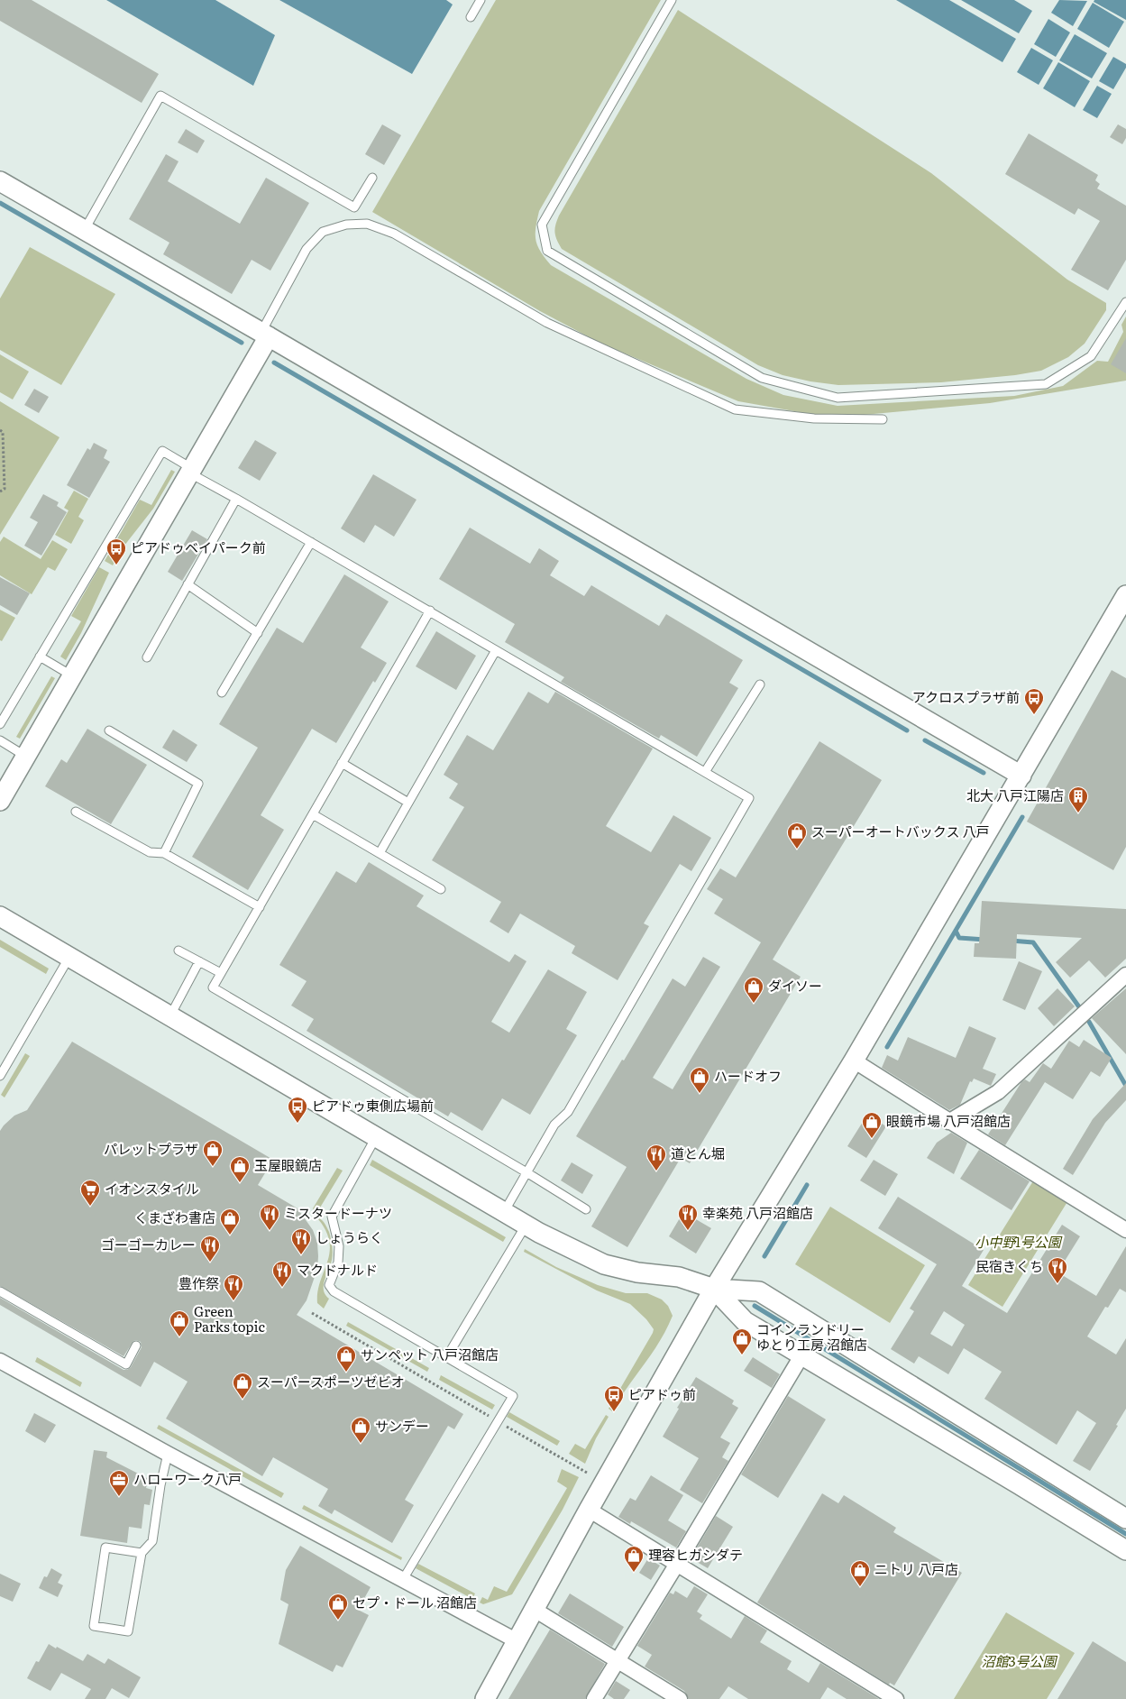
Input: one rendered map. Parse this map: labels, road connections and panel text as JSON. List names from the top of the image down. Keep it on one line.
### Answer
{"parks":["小中野1号公園","沼館3号公園"],"places":{"bus stop":["ピアドゥベイパーク前","アクロスプラザ前","ピアドゥ東側広場前","ピアドゥ前"],"building":["北大 八戸江陽店"],"shop":["スーパーオートバックス 八戸","ダイソー","ハードオフ","眼鏡市場 八戸沼館店","パレットプラザ","玉屋眼鏡店","くまざわ書店","Green Parks topic","コインランドリー ゆとり工房 沼館店","サンペット 八戸沼館店","スーパースポーツゼビオ","サンデー","理容ヒガシダテ","ニトリ 八戸店","セプ・ドール 沼館店"],"restaurant":["道とん堀","ミスタードーナツ","幸楽苑 八戸沼館店","しょうらく","ゴーゴーカレー","民宿きくち","マクドナルド","豊作祭"],"supermarket":["イオンスタイル"],"office":["ハローワーク八戸"]}}
